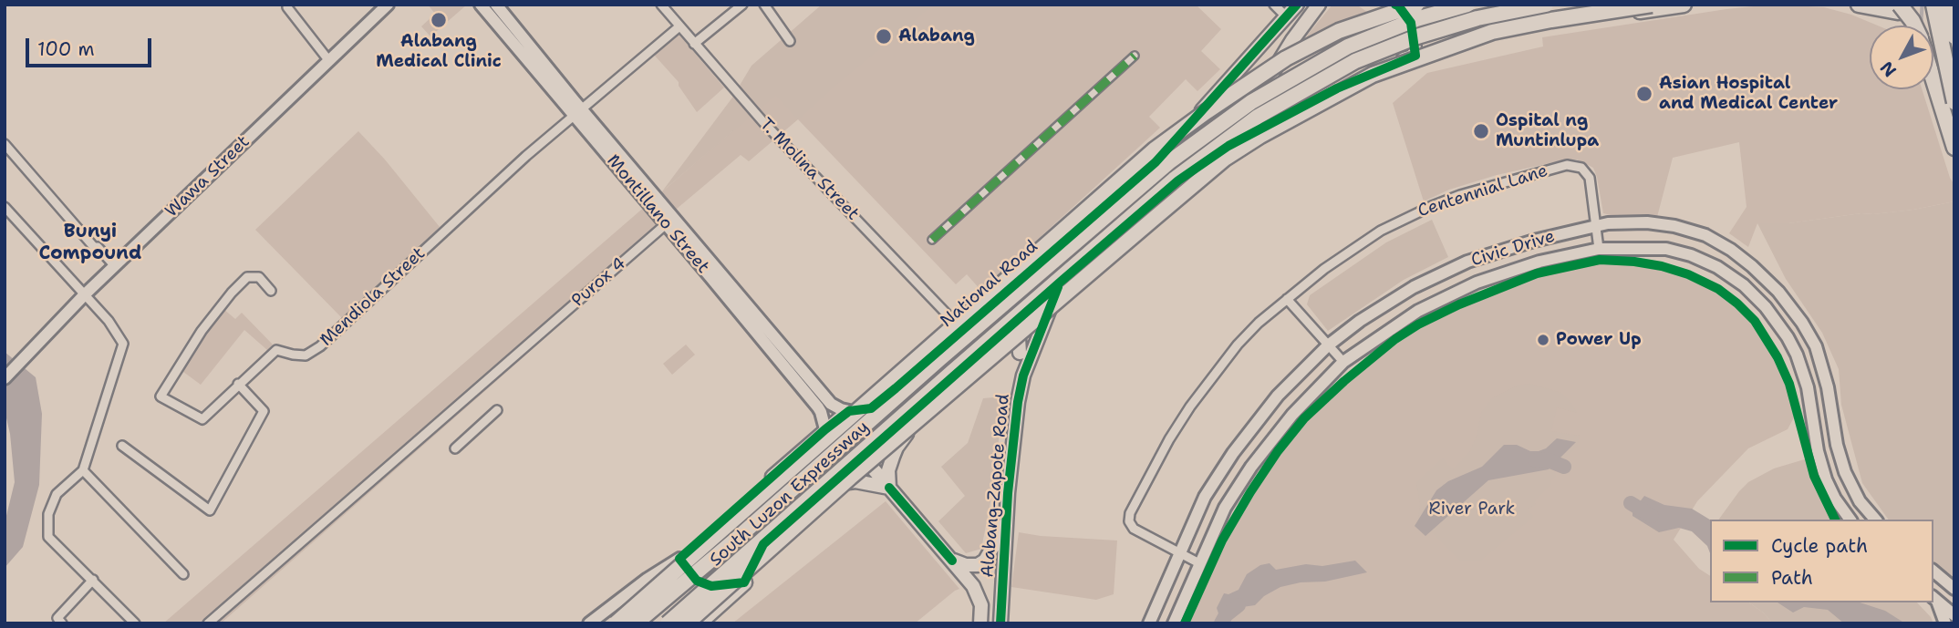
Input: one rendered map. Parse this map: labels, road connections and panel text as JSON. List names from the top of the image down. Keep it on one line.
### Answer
{"streets":{"highway":["National Road","Alabang-Zapote Road","South Luzon Expressway"],"main road":["Wawa Street","Montillano Street","Civic Drive"],"street":["T. Molina Street","Centennial Lane","Purox 4","Mendiola Street"]},"crossings":[["T. Molina Street","National Road"],["T. Molina Street","Mendiola Street"],["Centennial Lane","Civic Drive"],["Montillano Street","Purox 4"],["Montillano Street","Mendiola Street"]],"districts":["Bunyi Compound"],"parks":["River Park"],"places":["Alabang Medical Clinic","Alabang","Asian Hospital and Medical Center","Ospital ng Muntinlupa","Power Up"],"legend":["Cycle path","Path"],"scale_bar":"100 m","north":"bottom left"}
